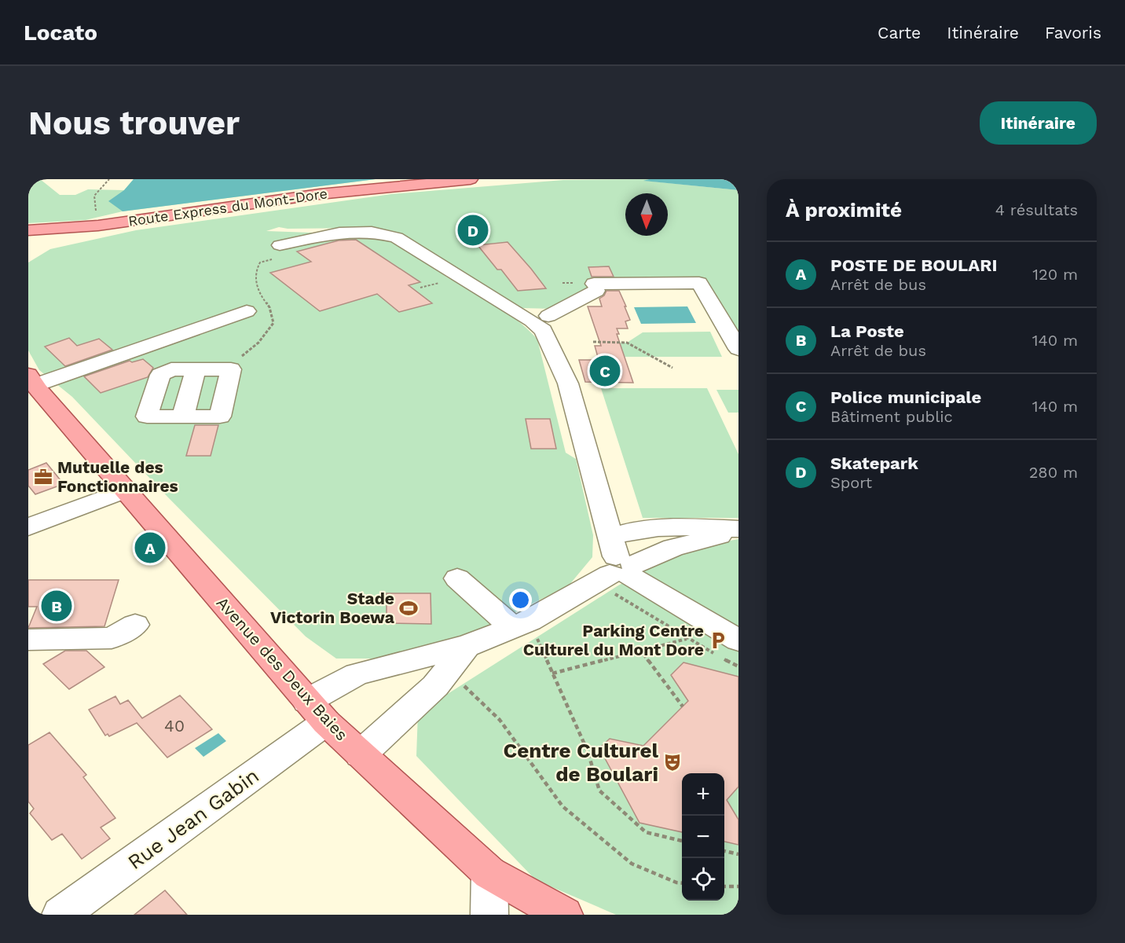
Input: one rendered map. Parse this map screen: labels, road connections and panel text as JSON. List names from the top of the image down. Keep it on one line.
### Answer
{"streets":{"main road":["Route Express du Mont-Dore","Avenue des Deux Baies"],"street":["Rue Jean Gabin"]},"crossings":[["Avenue des Deux Baies","Rue Jean Gabin"]],"places":{"office":["Mutuelle des Fonctionnaires"],"sports":["Stade Victorin Boewa"],"parking":["Parking Centre Culturel du Mont Dore"],"theatre":["Centre Culturel de Boulari"]},"house_numbers":["40"],"north":"bottom","page":{"header":"Locato","nav":["Carte","Itinéraire","Favoris"],"buttons":"Itinéraire","title":"Nous trouver","heading":["À proximité","4 résultats"],"pins":["D","C","A","B"],"list":[{"mark":"A","name":"POSTE DE BOULARI","note":"Arrêt de bus","value":"120 m"},{"mark":"B","name":"La Poste","note":"Arrêt de bus","value":"140 m"},{"mark":"C","name":"Police municipale","note":"Bâtiment public","value":"140 m"},{"mark":"D","name":"Skatepark","note":"Sport","value":"280 m"}],"map_buttons":["+","−"]}}
